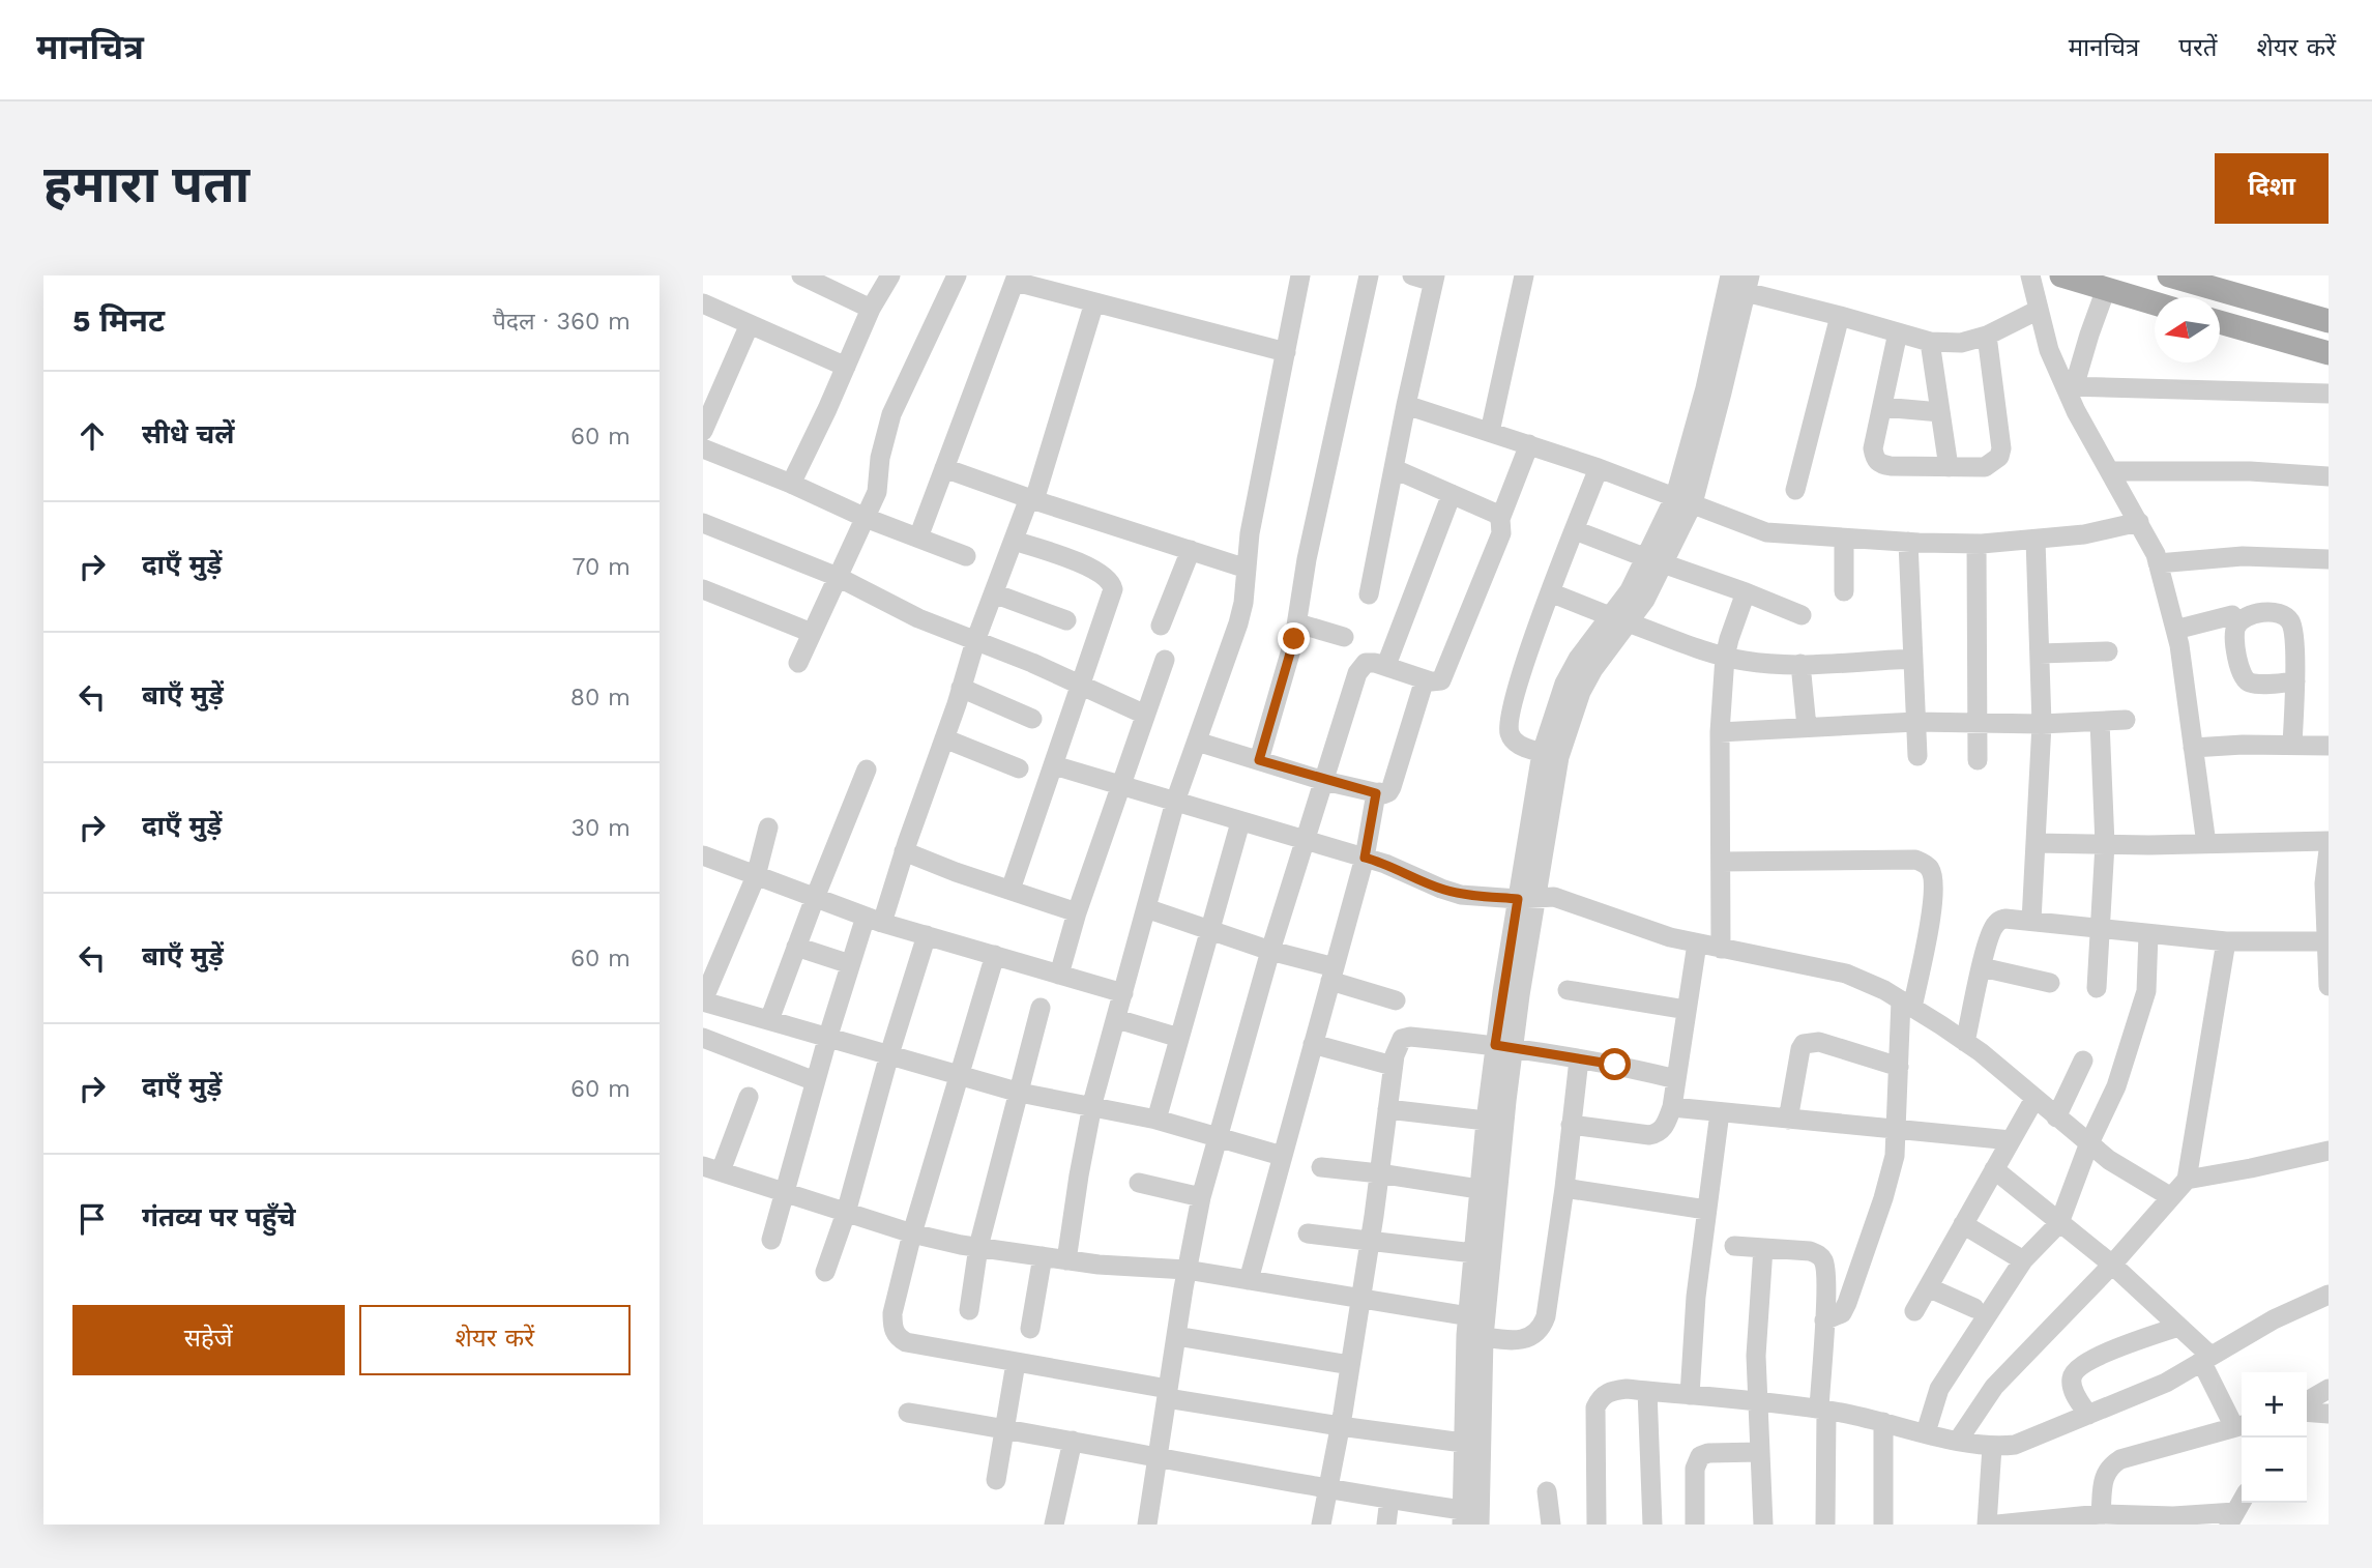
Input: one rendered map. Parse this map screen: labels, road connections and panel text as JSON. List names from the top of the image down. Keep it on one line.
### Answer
{"north":"left","page":{"header":"मानचित्र","nav":["मानचित्र","परतें","शेयर करें"],"buttons":["दिशा",["सहेजें","शेयर करें"]],"title":"हमारा पता","heading":["5 मिनट","पैदल · 360 m"],"list":[["सीधे चलें","60 m"],["दाएँ मुड़ें","70 m"],["बाएँ मुड़ें","80 m"],["दाएँ मुड़ें","30 m"],["बाएँ मुड़ें","60 m"],["दाएँ मुड़ें","60 m"],"गंतव्य पर पहुँचे"],"map_buttons":["+","−"]}}
